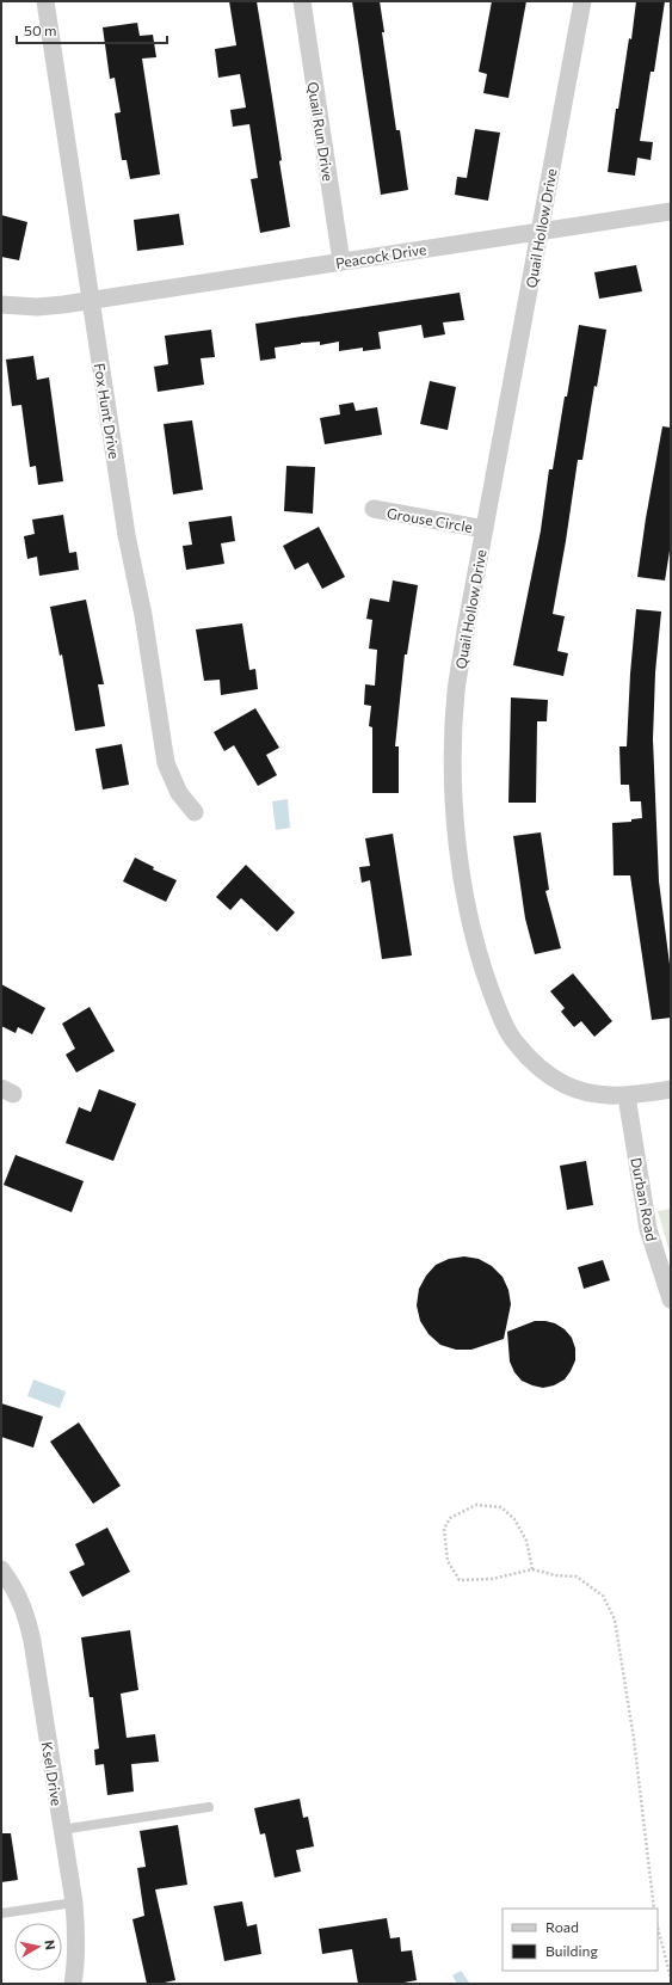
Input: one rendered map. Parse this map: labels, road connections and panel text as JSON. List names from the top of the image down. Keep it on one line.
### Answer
{"streets":{"street":["Quail Run Drive","Quail Hollow Drive","Peacock Drive","Fox Hunt Drive","Grouse Circle","Durban Road","Ksel Drive"]},"crossings":[["Quail Run Drive","Peacock Drive"],["Quail Hollow Drive","Peacock Drive"],["Quail Hollow Drive","Grouse Circle"],["Quail Hollow Drive","Durban Road"],["Peacock Drive","Fox Hunt Drive"]],"legend":["Road","Building"],"scale_bar":"50 m","north":"right"}
